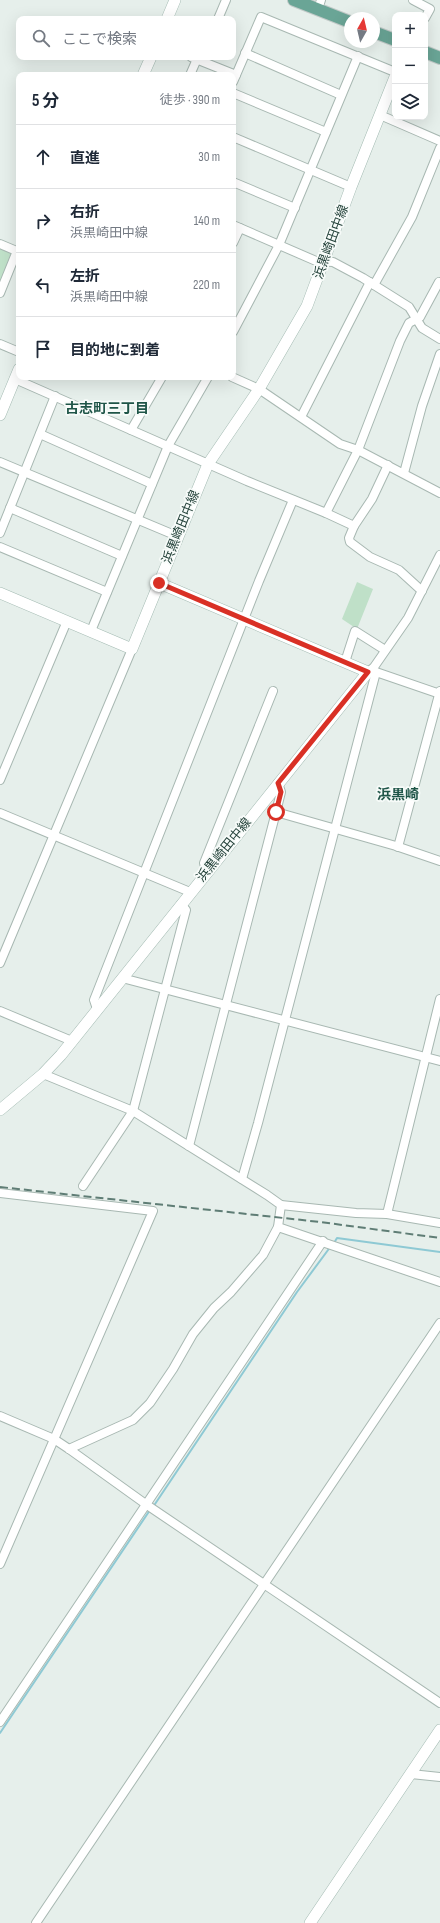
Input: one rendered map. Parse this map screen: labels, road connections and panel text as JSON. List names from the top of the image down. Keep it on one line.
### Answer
{"streets":{"main road":["浜黒崎田中線"]},"districts":["古志町三丁目","浜黒崎"],"north":"top","page":{"map_buttons":["+","−"],"search":"ここで検索","heading":["5 分","徒歩 · 390 m"],"list":[["直進","30 m"],["右折","浜黒崎田中線","140 m"],["左折","浜黒崎田中線","220 m"],"目的地に到着"]}}
